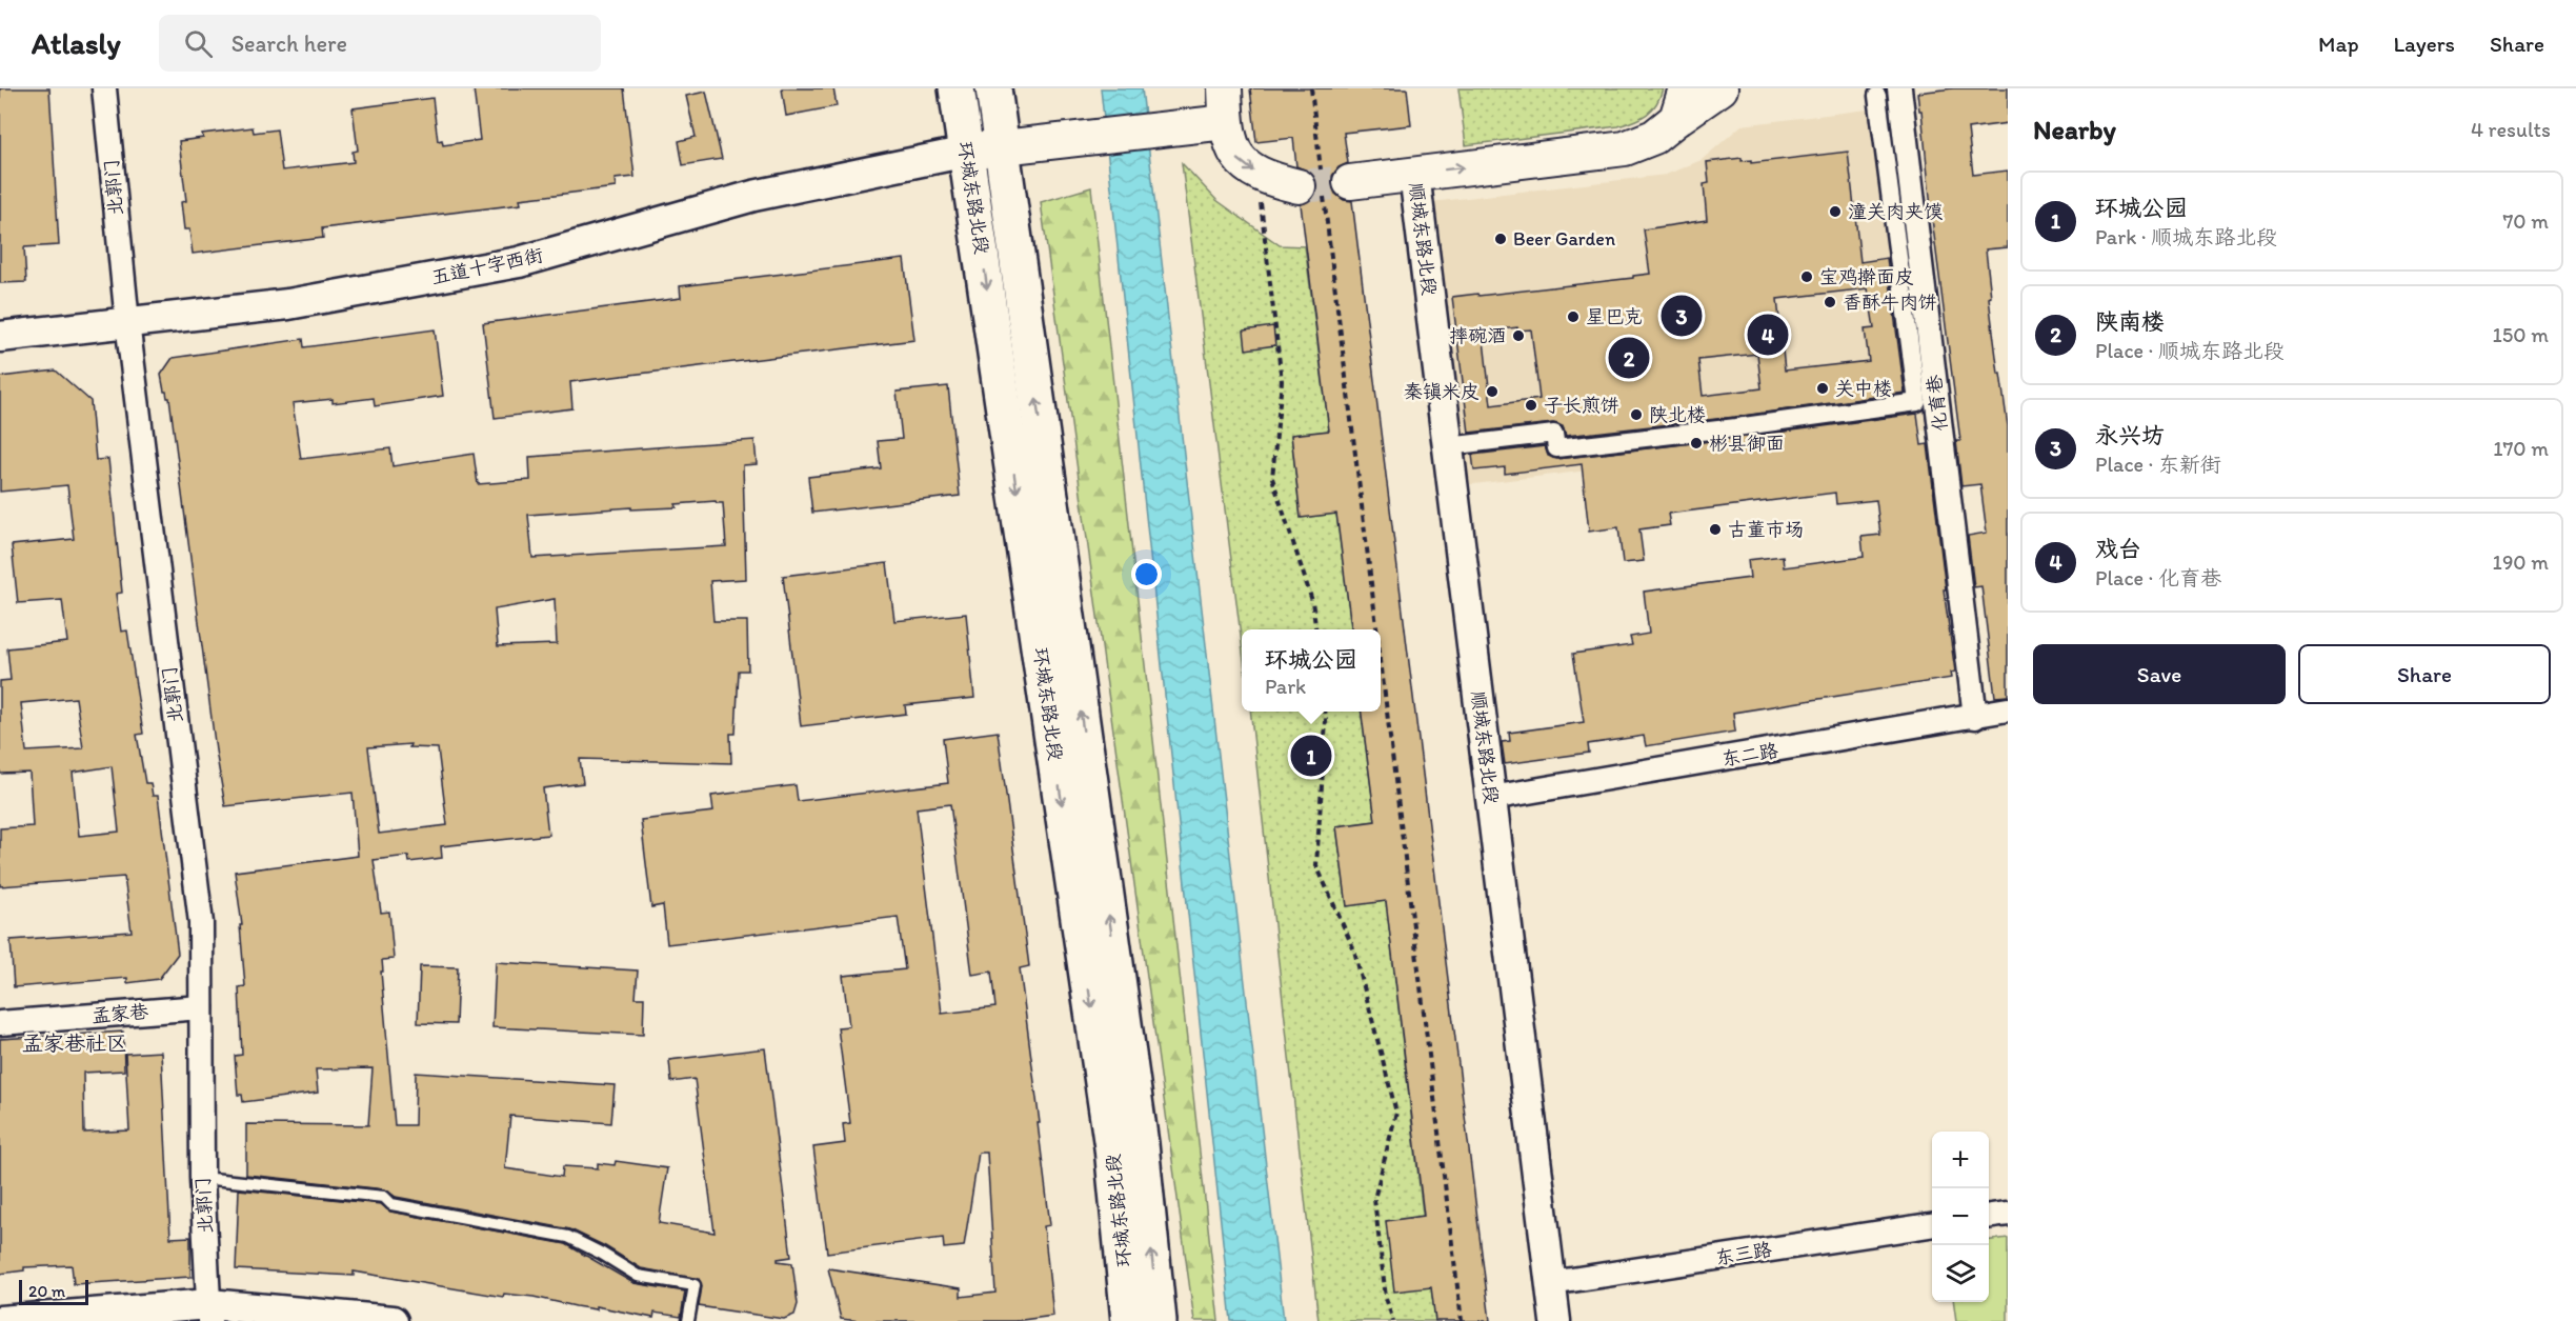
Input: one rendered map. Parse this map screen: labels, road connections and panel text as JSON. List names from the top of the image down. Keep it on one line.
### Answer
{"streets":{"main road":["环城东路北段"],"street":["北郭门","顺城东路北段","五道十字西街","化育巷","东二路","孟家巷","东三路"]},"crossings":[["北郭门","五道十字西街"],["北郭门","孟家巷"],["环城东路北段","五道十字西街"],["顺城东路北段","东二路"],["顺城东路北段","东三路"],["化育巷","东二路"]],"districts":["孟家巷社区"],"places":["潼关肉夹馍","Beer Garden","宝鸡擀面皮","香酥牛肉饼","星巴克","摔碗酒","关中楼","秦镇米皮","子长煎饼","陕北楼","彬县御面","古董市场"],"scale_bar":"20 m","page":{"header":"Atlasly","search":"Search here","nav":["Map","Layers","Share"],"heading":["Nearby","4 results"],"list":[{"mark":"1","name":"环城公园","note":"Park · 顺城东路北段","value":"70 m"},{"mark":"2","name":"陕南楼","note":"Place · 顺城东路北段","value":"150 m"},{"mark":"3","name":"永兴坊","note":"Place · 东新街","value":"170 m"},{"mark":"4","name":"戏台","note":"Place · 化育巷","value":"190 m"}],"pins":["3","4","2","1"],"buttons":["Save","Share"],"popup":["环城公园","Park"],"map_buttons":["+","−"],"scale":"20 m"}}
